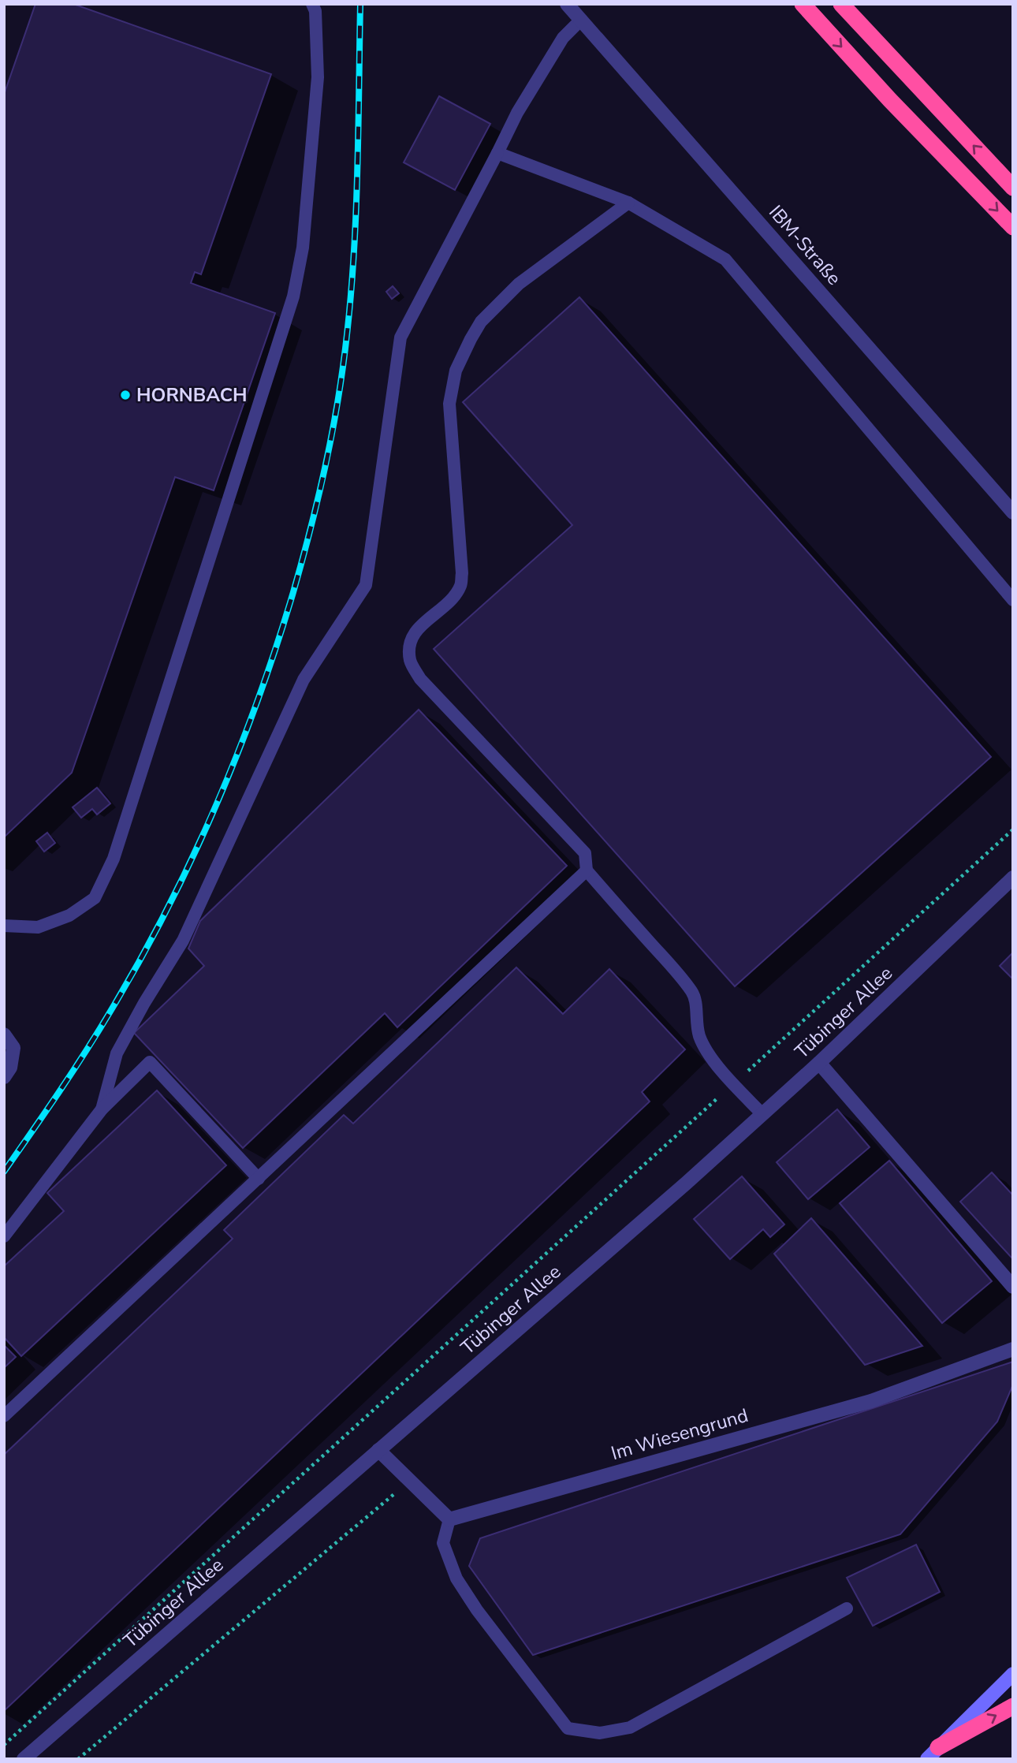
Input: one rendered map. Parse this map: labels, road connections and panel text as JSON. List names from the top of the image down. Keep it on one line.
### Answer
{"streets":{"street":["IBM-Straße","Tübinger Allee","Im Wiesengrund"]},"places":["HORNBACH"]}
